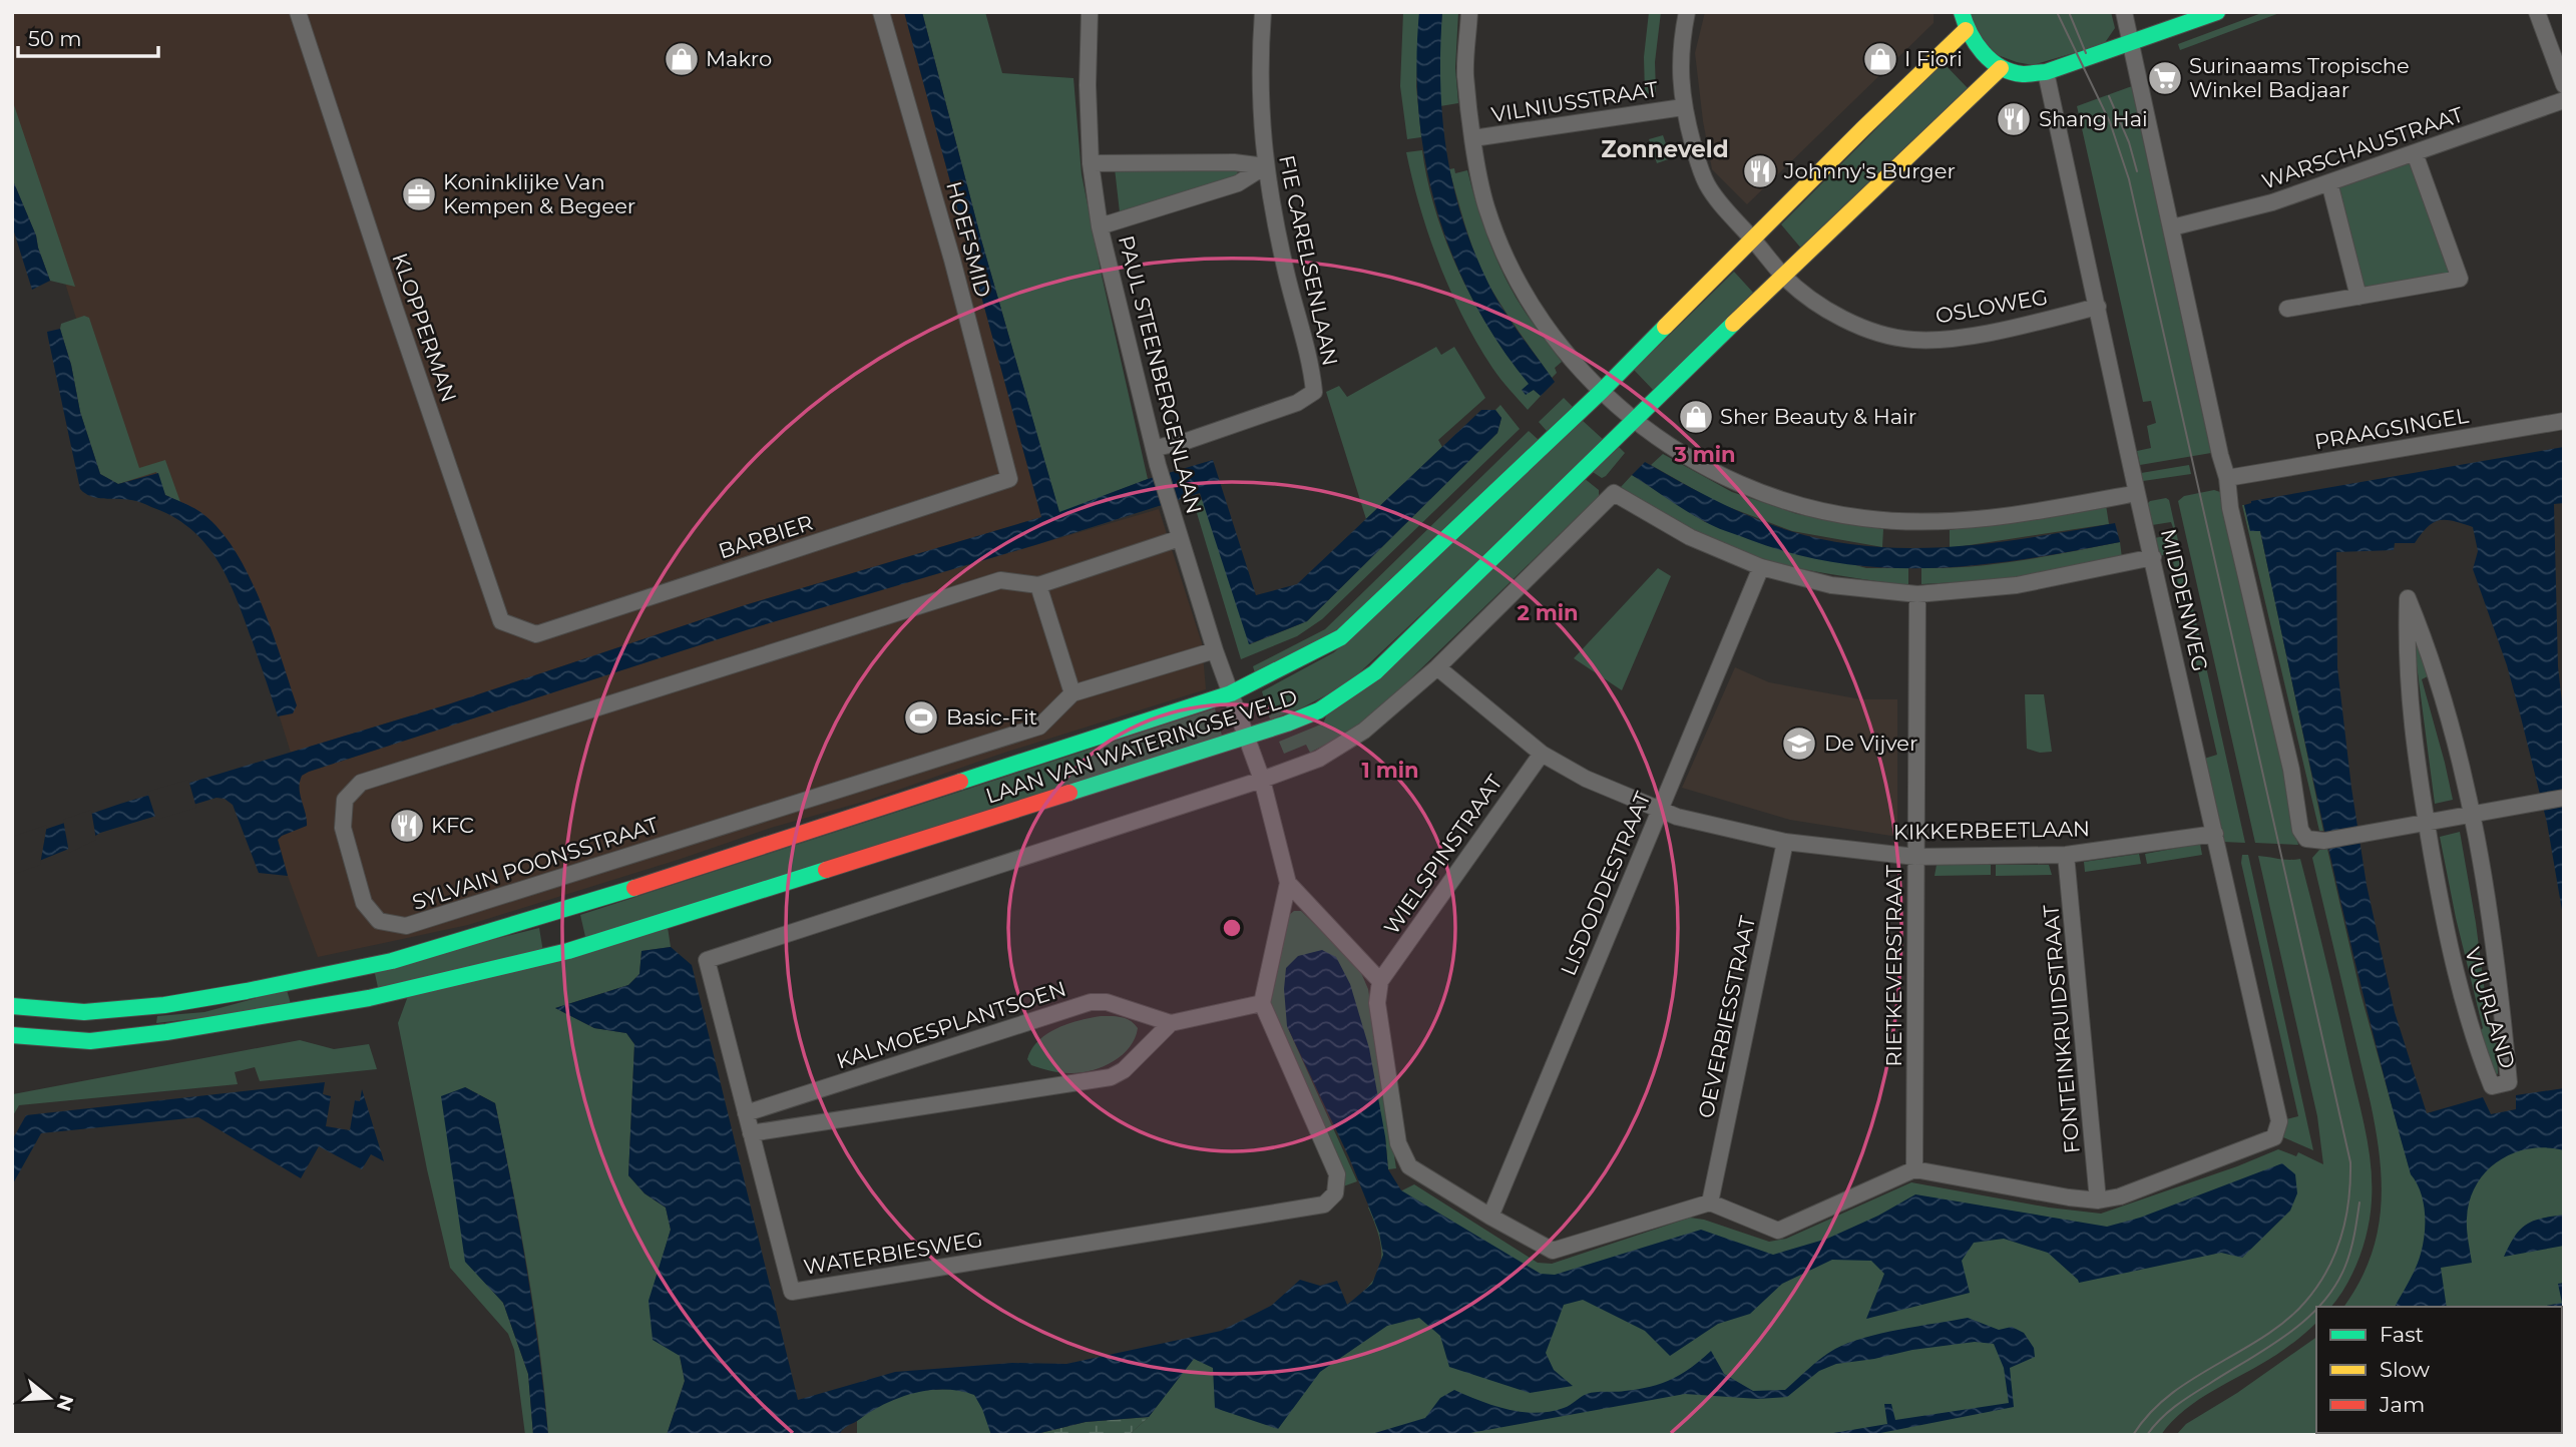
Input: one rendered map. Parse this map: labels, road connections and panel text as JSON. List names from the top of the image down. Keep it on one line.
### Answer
{"streets":{"street":["VILNIUSSTRAAT","WARSCHAUSTRAAT","HOEFSMID","FIE CARELSENLAAN","OSLOWEG","KLOPPERMAN","PAUL STEENBERGENLAAN","PRAAGSINGEL","BARBIER","MIDDENWEG","LAAN VAN WATERINGSE VELD","KIKKERBEETLAAN","WIELSPINSTRAAT","SYLVAIN POONSSTRAAT","LISDODDESTRAAT","RIETKEVERSTRAAT","VUURLAND","OEVERBIESSTRAAT","KALMOESPLANTSOEN","FONTEINKRUIDSTRAAT","WATERBIESWEG"]},"crossings":[["HOEFSMID","BARBIER"],["FIE CARELSENLAAN","PAUL STEENBERGENLAAN"],["OSLOWEG","MIDDENWEG"],["OSLOWEG","LAAN VAN WATERINGSE VELD"],["KLOPPERMAN","BARBIER"],["PAUL STEENBERGENLAAN","LAAN VAN WATERINGSE VELD"],["PAUL STEENBERGENLAAN","SYLVAIN POONSSTRAAT"],["PAUL STEENBERGENLAAN","WATERBIESWEG"],["MIDDENWEG","KIKKERBEETLAAN"],["MIDDENWEG","FONTEINKRUIDSTRAAT"],["KIKKERBEETLAAN","WIELSPINSTRAAT"],["KIKKERBEETLAAN","LISDODDESTRAAT"],["KIKKERBEETLAAN","RIETKEVERSTRAAT"],["KIKKERBEETLAAN","OEVERBIESSTRAAT"],["KIKKERBEETLAAN","FONTEINKRUIDSTRAAT"],["KALMOESPLANTSOEN","WATERBIESWEG"]],"districts":["Zonneveld"],"places":{"shop":["Makro","I Fiori","Sher Beauty & Hair"],"supermarket":["Surinaams Tropische Winkel Badjaar"],"restaurant":["Shang Hai","Johnny's Burger","KFC"],"office":["Koninklijke Van Kempen & Begeer"],"sports":["Basic-Fit"],"school or university":["De Vijver"]},"legend":["Fast","Slow","Jam"],"scale_bar":"50 m","north":"right","rings":["3 min","2 min","1 min"]}
